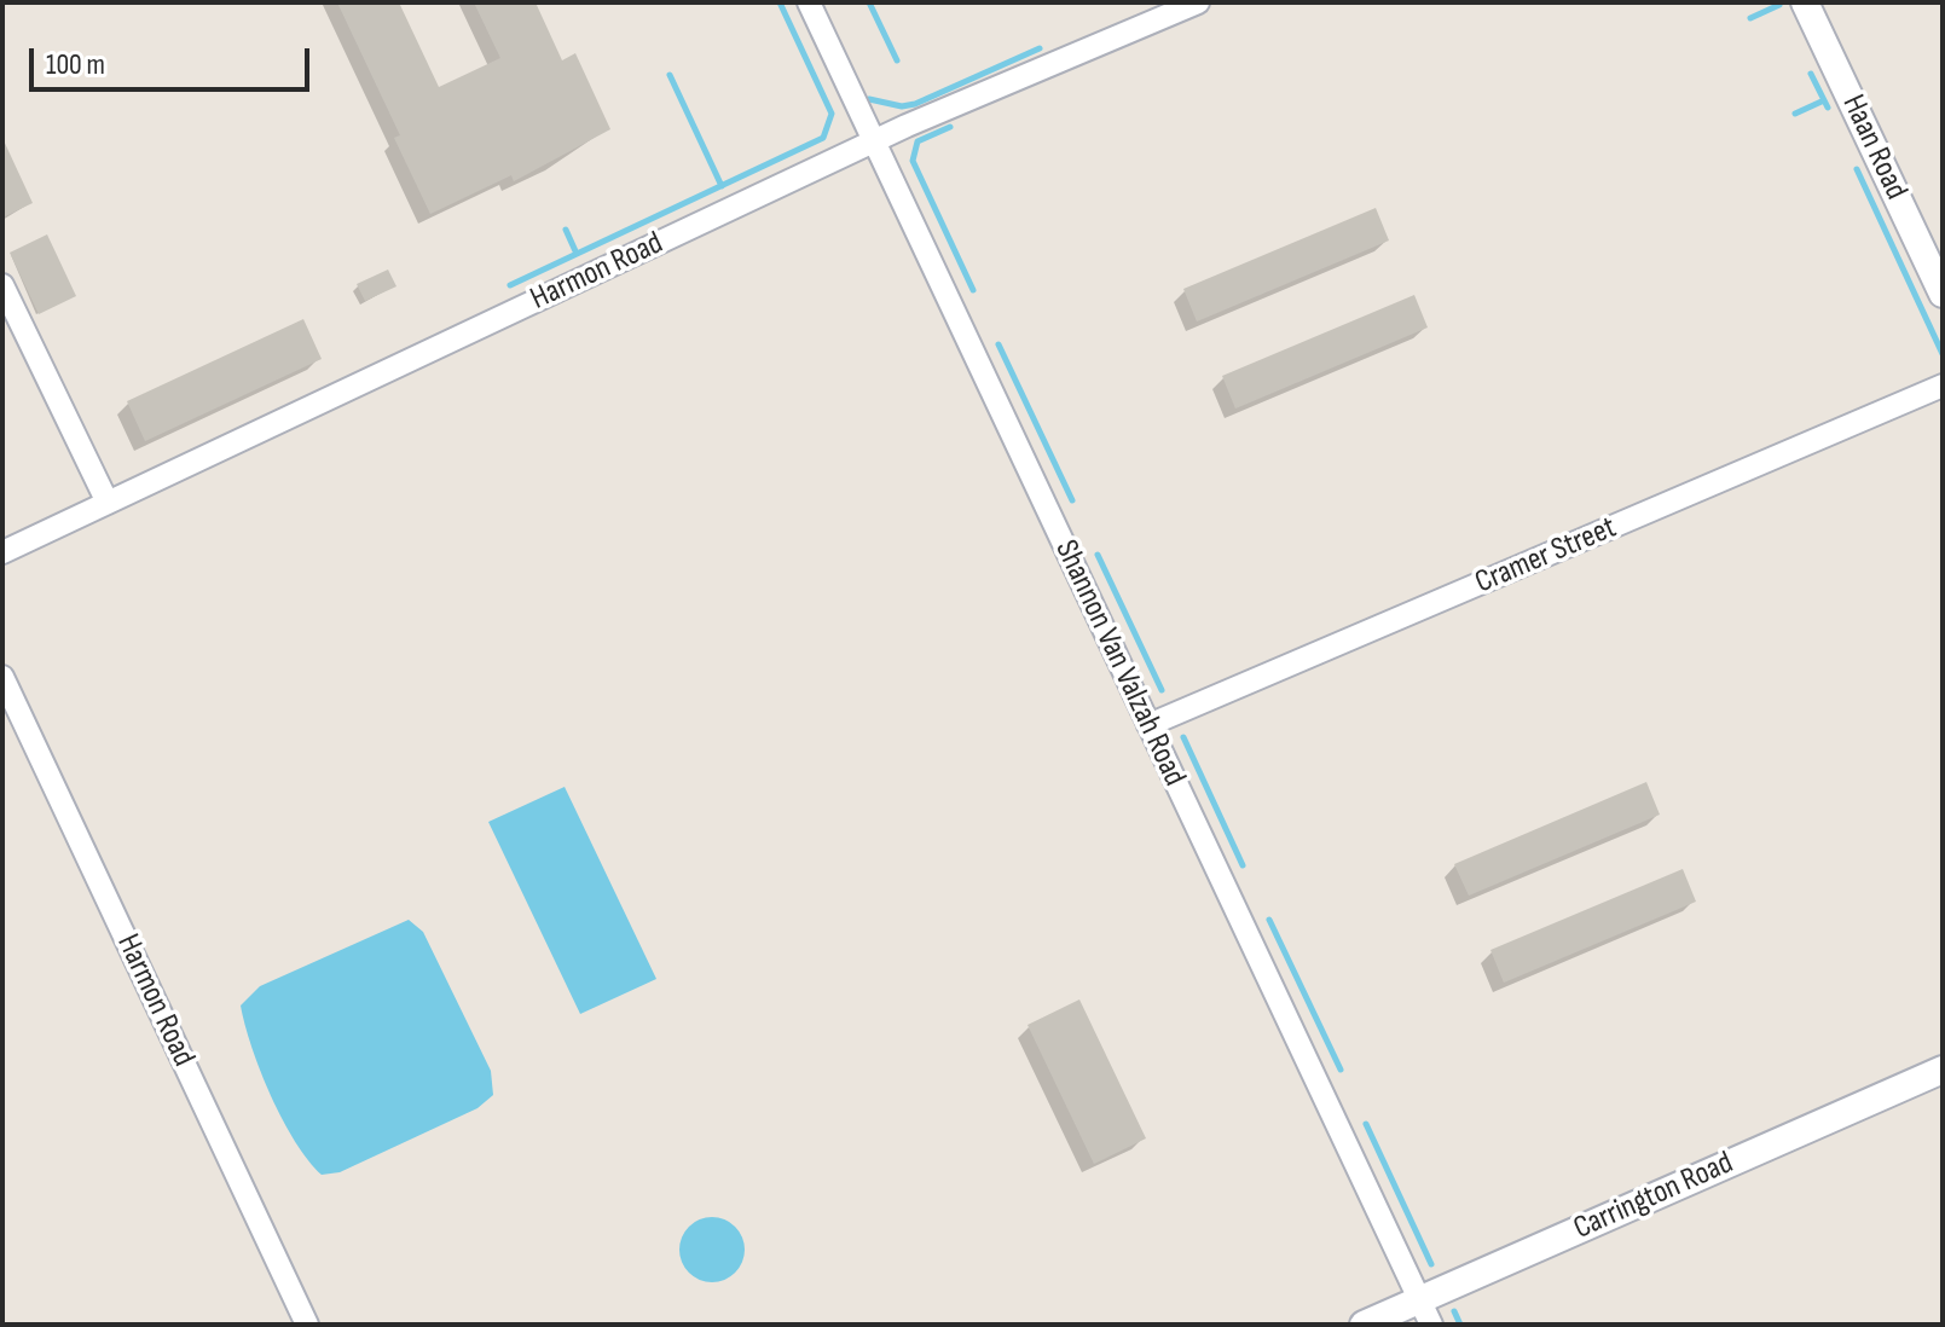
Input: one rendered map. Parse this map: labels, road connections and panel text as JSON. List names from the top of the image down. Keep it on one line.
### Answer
{"streets":{"street":["Haan Road","Harmon Road","Cramer Street","Shannon Van Valzah Road","Carrington Road"]},"crossings":[["Harmon Road","Shannon Van Valzah Road"],["Cramer Street","Shannon Van Valzah Road"],["Shannon Van Valzah Road","Carrington Road"]],"scale_bar":"100 m"}
